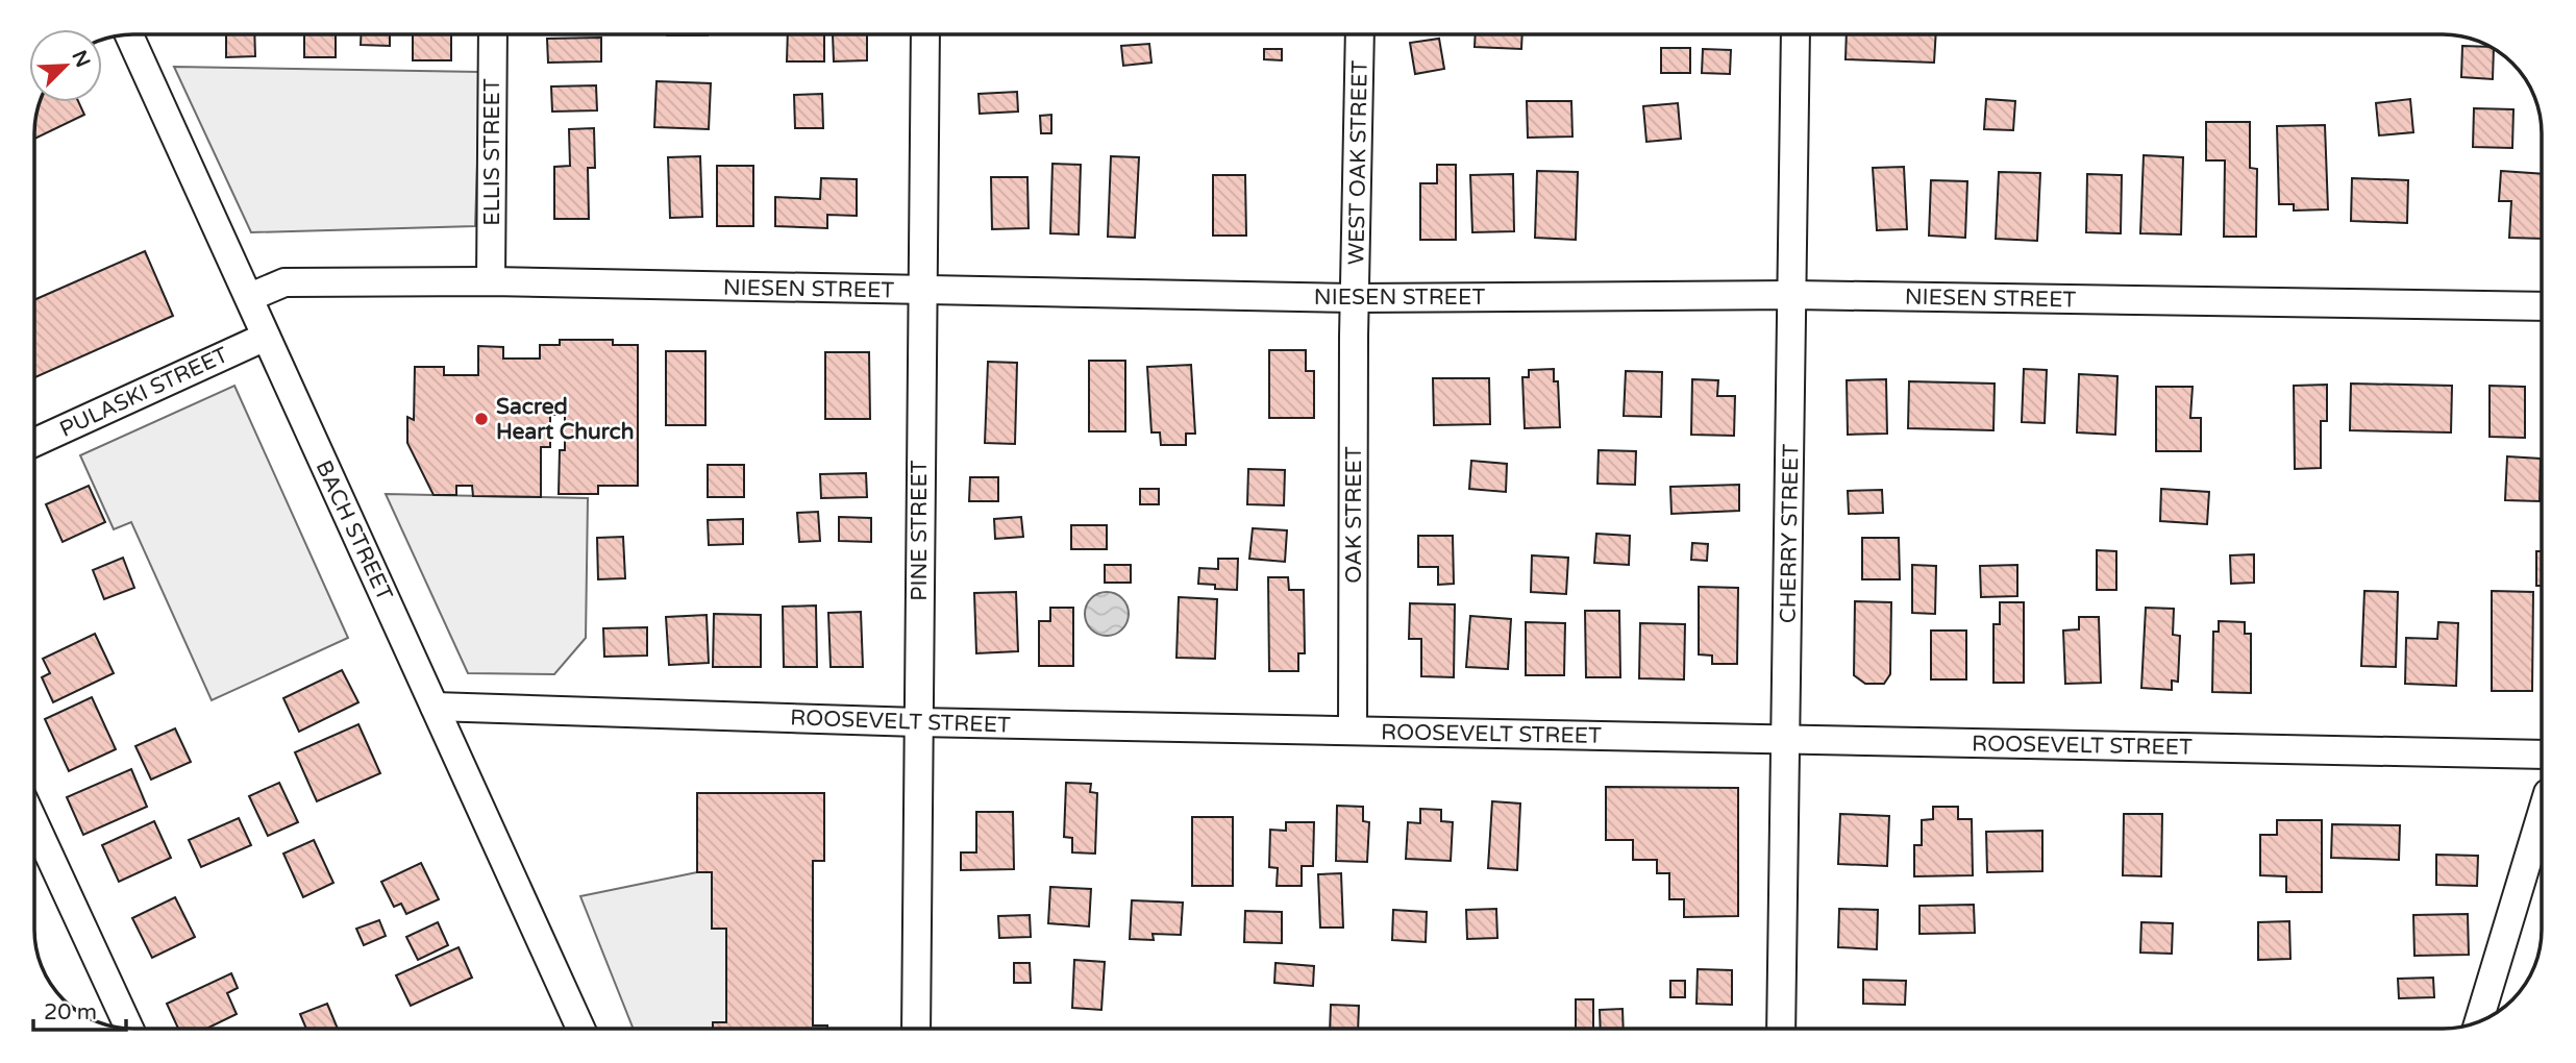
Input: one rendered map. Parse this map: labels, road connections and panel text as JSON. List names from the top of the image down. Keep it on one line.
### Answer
{"streets":{"street":["ELLIS STREET","WEST OAK STREET","NIESEN STREET","PULASKI STREET","OAK STREET","BACH STREET","PINE STREET","CHERRY STREET","ROOSEVELT STREET"]},"crossings":[["ELLIS STREET","NIESEN STREET"],["WEST OAK STREET","NIESEN STREET"],["WEST OAK STREET","OAK STREET"],["NIESEN STREET","OAK STREET"],["NIESEN STREET","BACH STREET"],["NIESEN STREET","PINE STREET"],["NIESEN STREET","CHERRY STREET"],["PULASKI STREET","BACH STREET"],["OAK STREET","ROOSEVELT STREET"],["BACH STREET","ROOSEVELT STREET"],["PINE STREET","ROOSEVELT STREET"],["CHERRY STREET","ROOSEVELT STREET"]],"places":["Sacred Heart Church"],"scale_bar":"20 m","north":"top right"}
